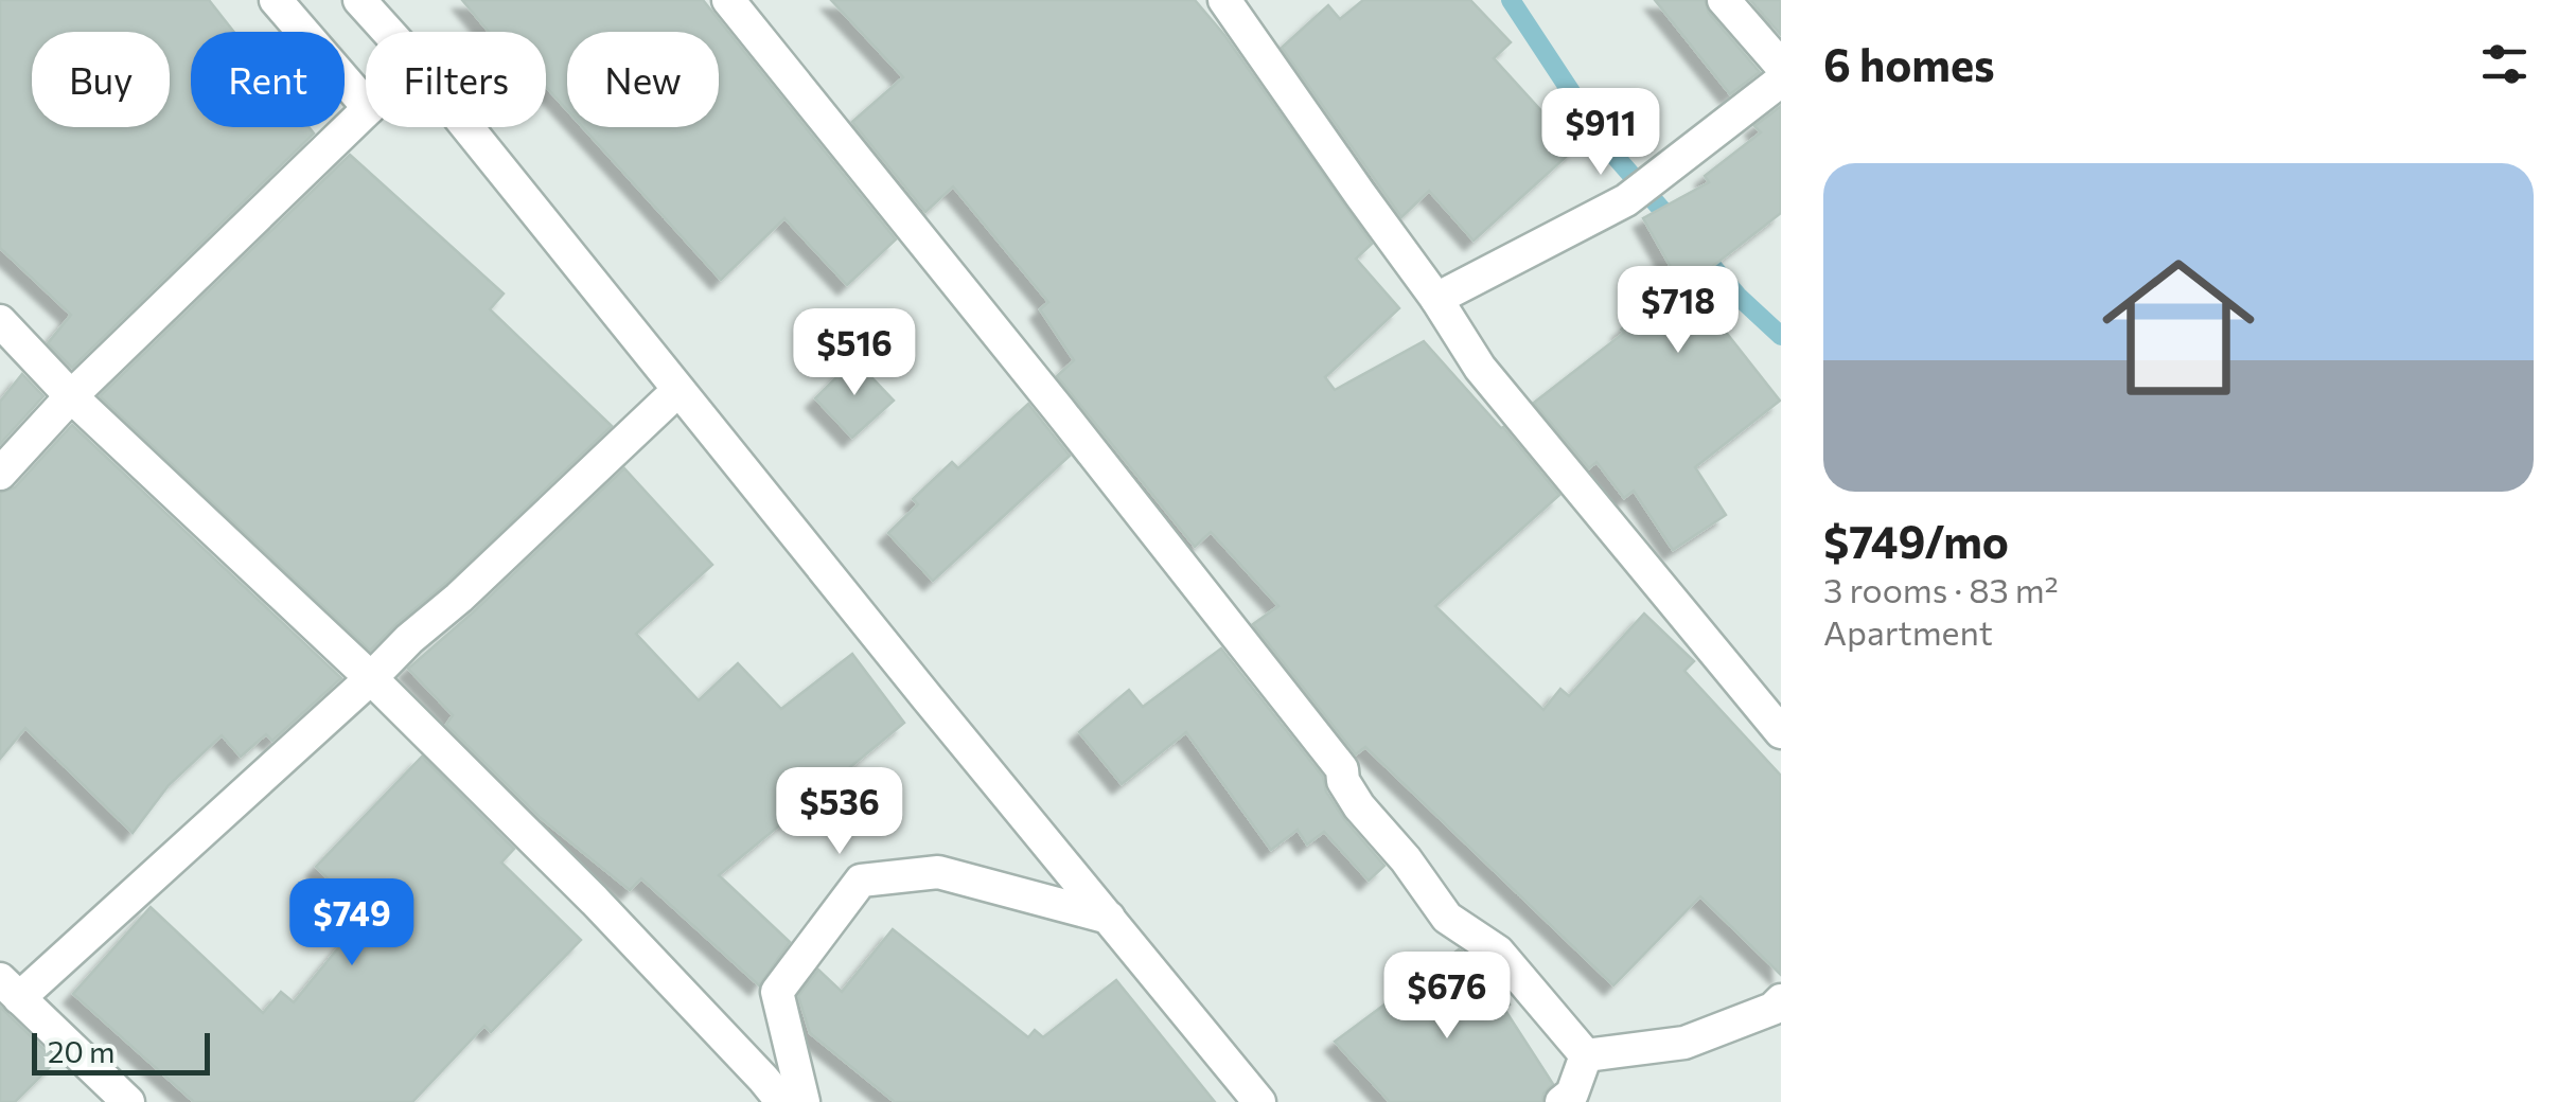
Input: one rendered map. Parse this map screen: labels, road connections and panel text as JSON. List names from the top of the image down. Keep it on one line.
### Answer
{"scale_bar":"20 m","page":{"heading":"6 homes","chip":["Buy","Rent","Filters","New"],"price":["$911","$718","$516","$536","$749","$676"],"list":[{"name":"$749/mo","note":"3 rooms · 83 m² · Apartment"}],"scale":"20 m"}}
